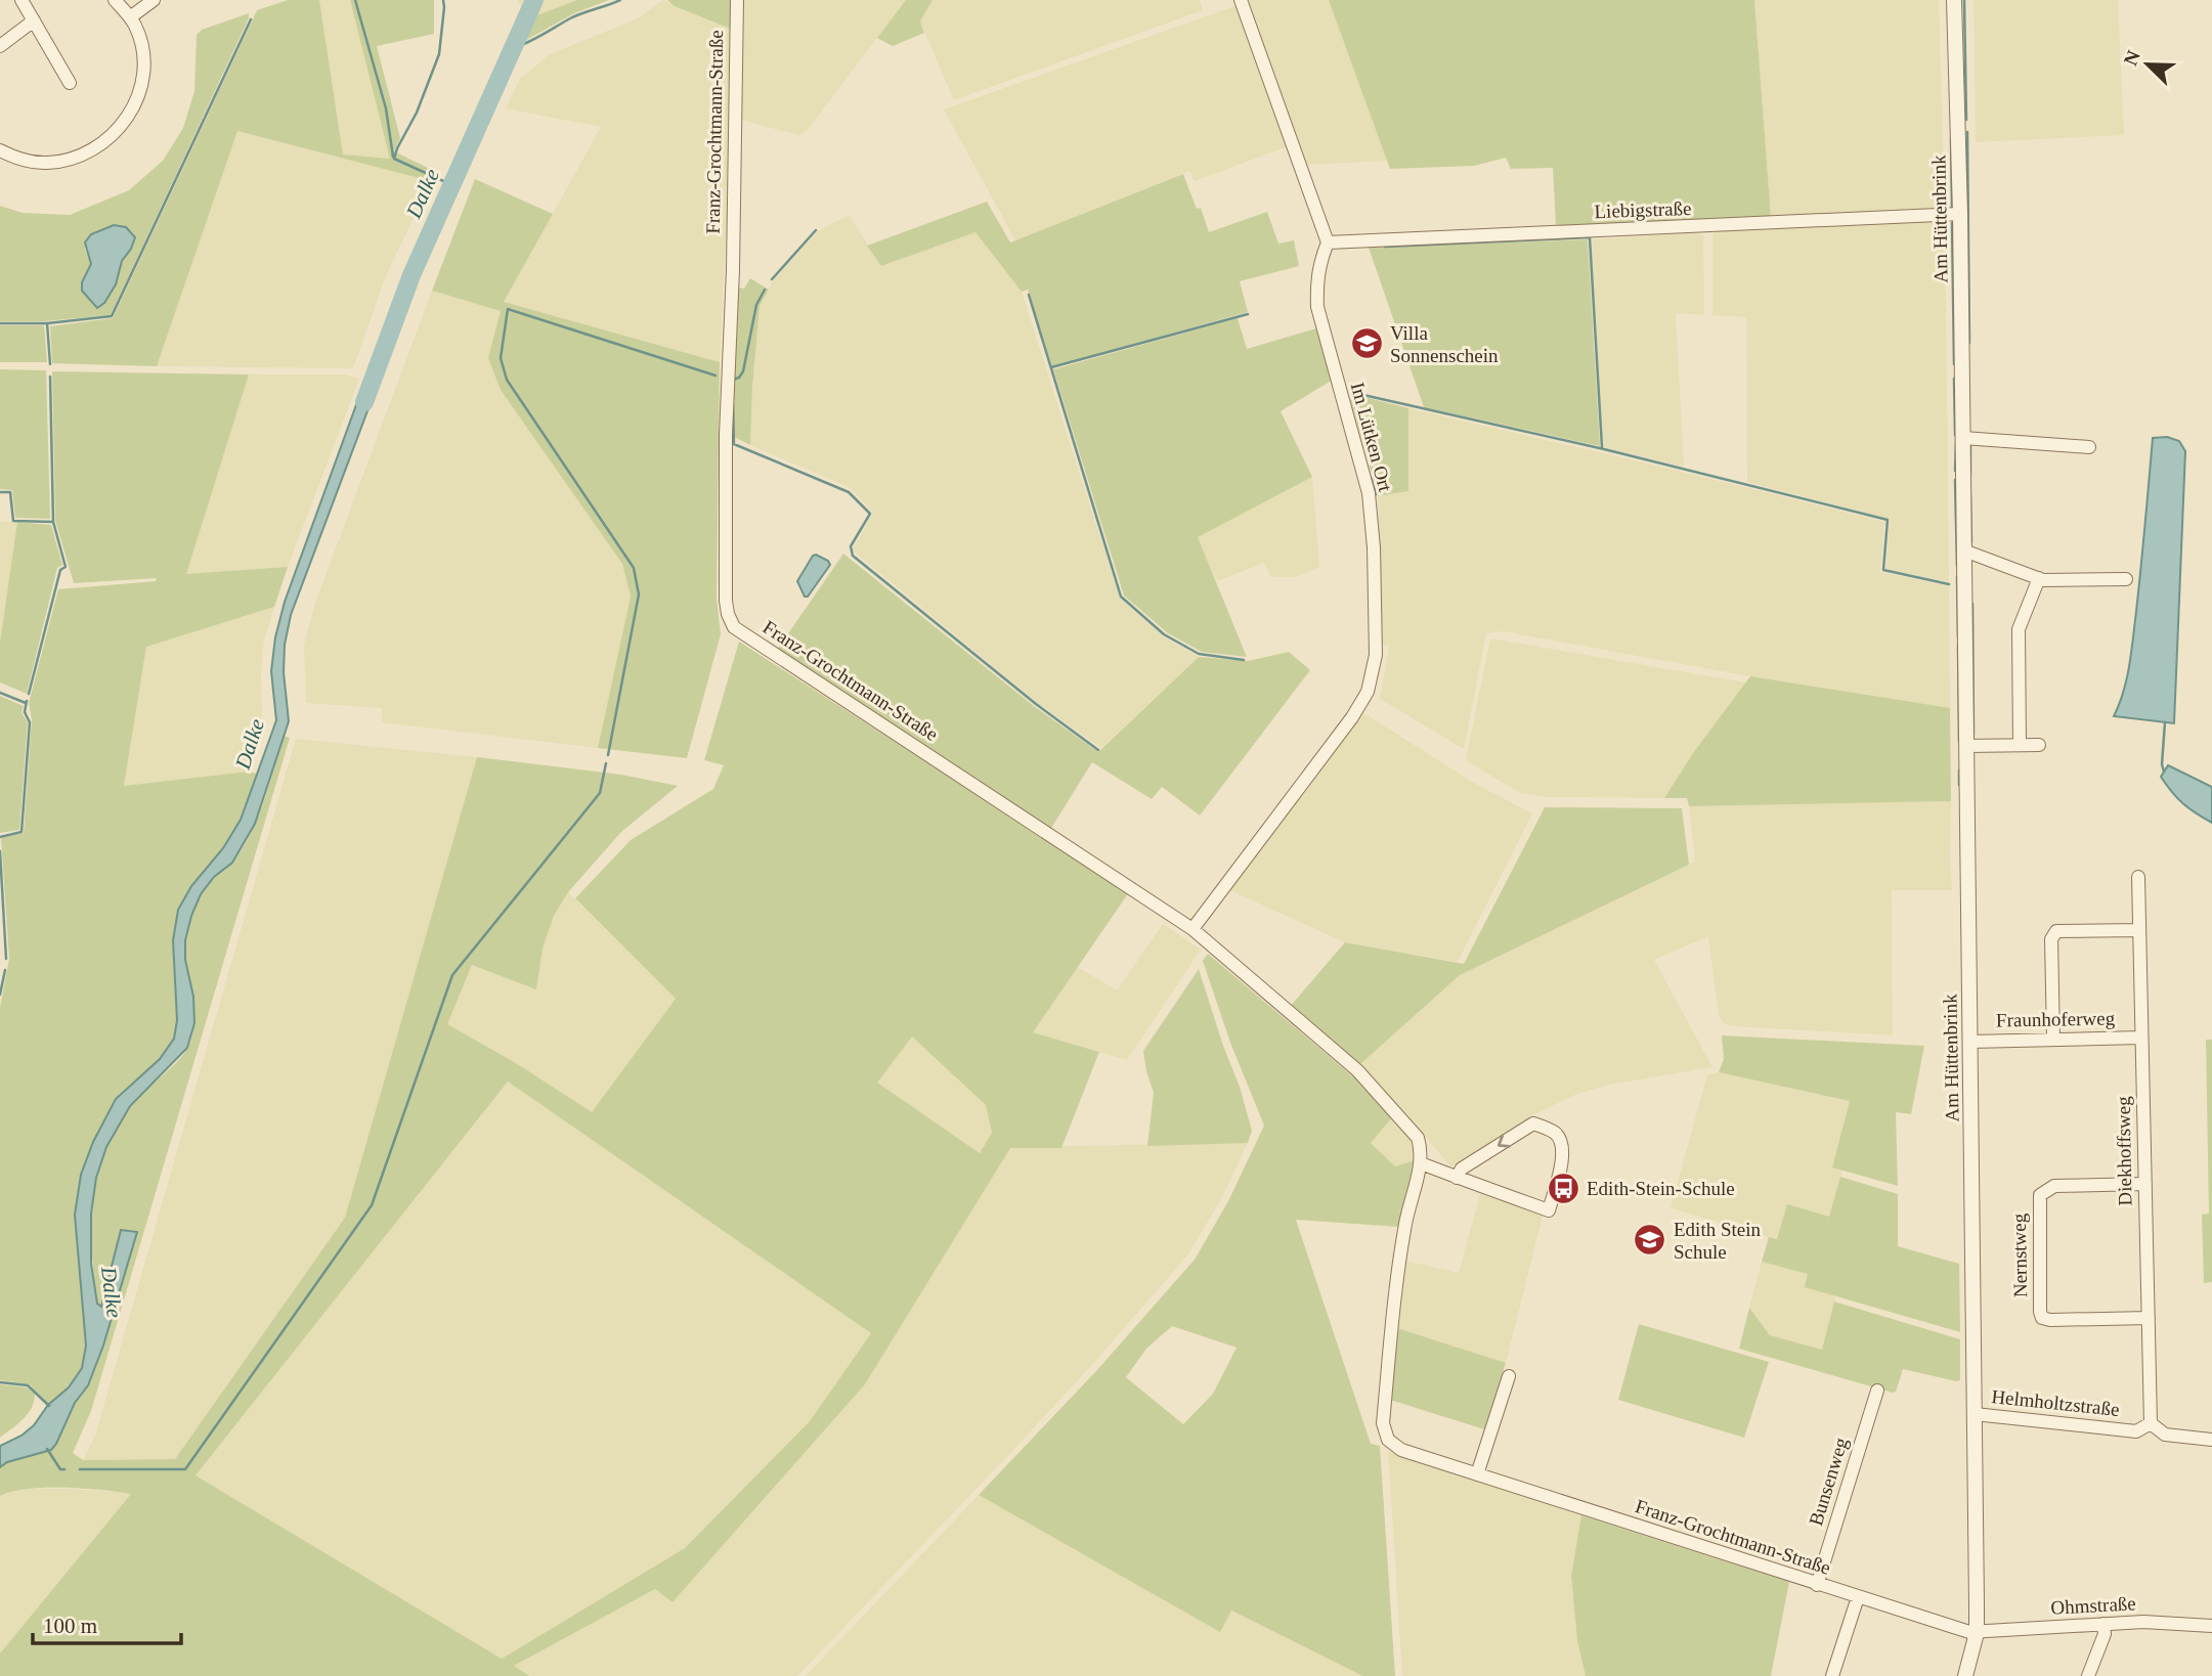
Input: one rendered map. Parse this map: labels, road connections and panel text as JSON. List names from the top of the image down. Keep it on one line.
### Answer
{"streets":{"street":["Franz-Grochtmann-Straße","Liebigstraße","Am Hüttenbrink","Im Lütken Ort","Fraunhoferweg","Diekhoffsweg","Nernstweg","Helmholtzstraße","Bunsenweg","Ohmstraße"]},"crossings":[["Franz-Grochtmann-Straße","Am Hüttenbrink"],["Franz-Grochtmann-Straße","Im Lütken Ort"],["Franz-Grochtmann-Straße","Bunsenweg"],["Franz-Grochtmann-Straße","Ohmstraße"],["Liebigstraße","Am Hüttenbrink"],["Liebigstraße","Im Lütken Ort"],["Am Hüttenbrink","Fraunhoferweg"],["Am Hüttenbrink","Helmholtzstraße"],["Am Hüttenbrink","Ohmstraße"],["Fraunhoferweg","Diekhoffsweg"],["Diekhoffsweg","Nernstweg"],["Diekhoffsweg","Helmholtzstraße"]],"water":["Dalke"],"places":{"school or university":["Villa Sonnenschein","Edith Stein Schule"],"bus stop":["Edith-Stein-Schule"]},"scale_bar":"100 m","north":"top left"}
